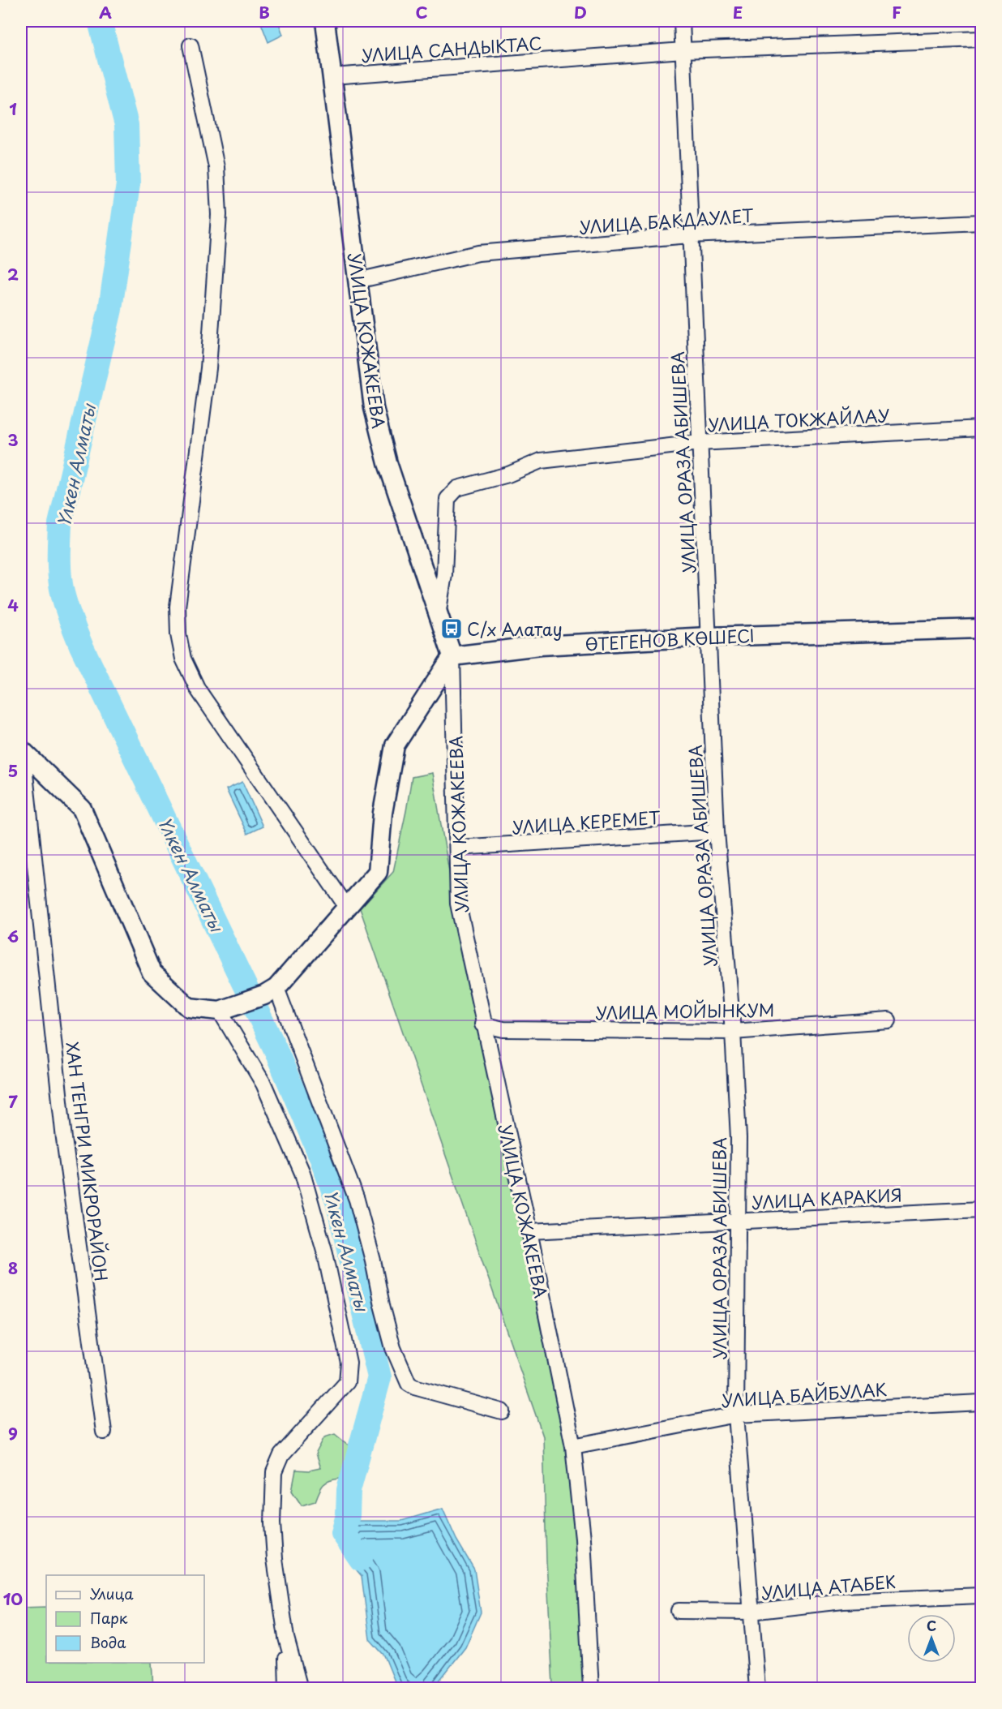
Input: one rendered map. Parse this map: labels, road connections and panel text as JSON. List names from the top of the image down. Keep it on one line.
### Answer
{"streets":{"street":["УЛИЦА САНДЫКТАС","УЛИЦА БАКДАУЛЕТ","УЛИЦА КОЖАКЕЕВА","УЛИЦА ТОКЖАЙЛАУ","УЛИЦА ОРАЗА АБИШЕВА","ӨТЕГЕНОВ КӨШЕСІ","УЛИЦА КЕРЕМЕТ","УЛИЦА МОЙЫНКУМ","ХАН ТЕНГРИ МИКРОРАЙОН","УЛИЦА КАРАКИЯ","УЛИЦА БАЙБУЛАК","УЛИЦА АТАБЕК"]},"crossings":[["УЛИЦА САНДЫКТАС","УЛИЦА КОЖАКЕЕВА"],["УЛИЦА САНДЫКТАС","УЛИЦА ОРАЗА АБИШЕВА"],["УЛИЦА БАКДАУЛЕТ","УЛИЦА КОЖАКЕЕВА"],["УЛИЦА БАКДАУЛЕТ","УЛИЦА ОРАЗА АБИШЕВА"],["УЛИЦА КОЖАКЕЕВА","УЛИЦА ТОКЖАЙЛАУ"],["УЛИЦА КОЖАКЕЕВА","ӨТЕГЕНОВ КӨШЕСІ"],["УЛИЦА КОЖАКЕЕВА","УЛИЦА КЕРЕМЕТ"],["УЛИЦА КОЖАКЕЕВА","УЛИЦА МОЙЫНКУМ"],["УЛИЦА КОЖАКЕЕВА","УЛИЦА КАРАКИЯ"],["УЛИЦА КОЖАКЕЕВА","УЛИЦА БАЙБУЛАК"],["УЛИЦА ТОКЖАЙЛАУ","УЛИЦА ОРАЗА АБИШЕВА"],["УЛИЦА ОРАЗА АБИШЕВА","ӨТЕГЕНОВ КӨШЕСІ"],["УЛИЦА ОРАЗА АБИШЕВА","УЛИЦА КЕРЕМЕТ"],["УЛИЦА ОРАЗА АБИШЕВА","УЛИЦА МОЙЫНКУМ"],["УЛИЦА ОРАЗА АБИШЕВА","УЛИЦА КАРАКИЯ"],["УЛИЦА ОРАЗА АБИШЕВА","УЛИЦА БАЙБУЛАК"],["УЛИЦА ОРАЗА АБИШЕВА","УЛИЦА АТАБЕК"]],"water":["Үлкен Алматы"],"places":{"bus stop":["С/х Алатау"]},"legend":["Улица","Парк","Вода"],"north":"top","grid":{"columns":["A","B","C","D","E","F"],"rows":["1","2","3","4","5","6","7","8","9","10"]}}
